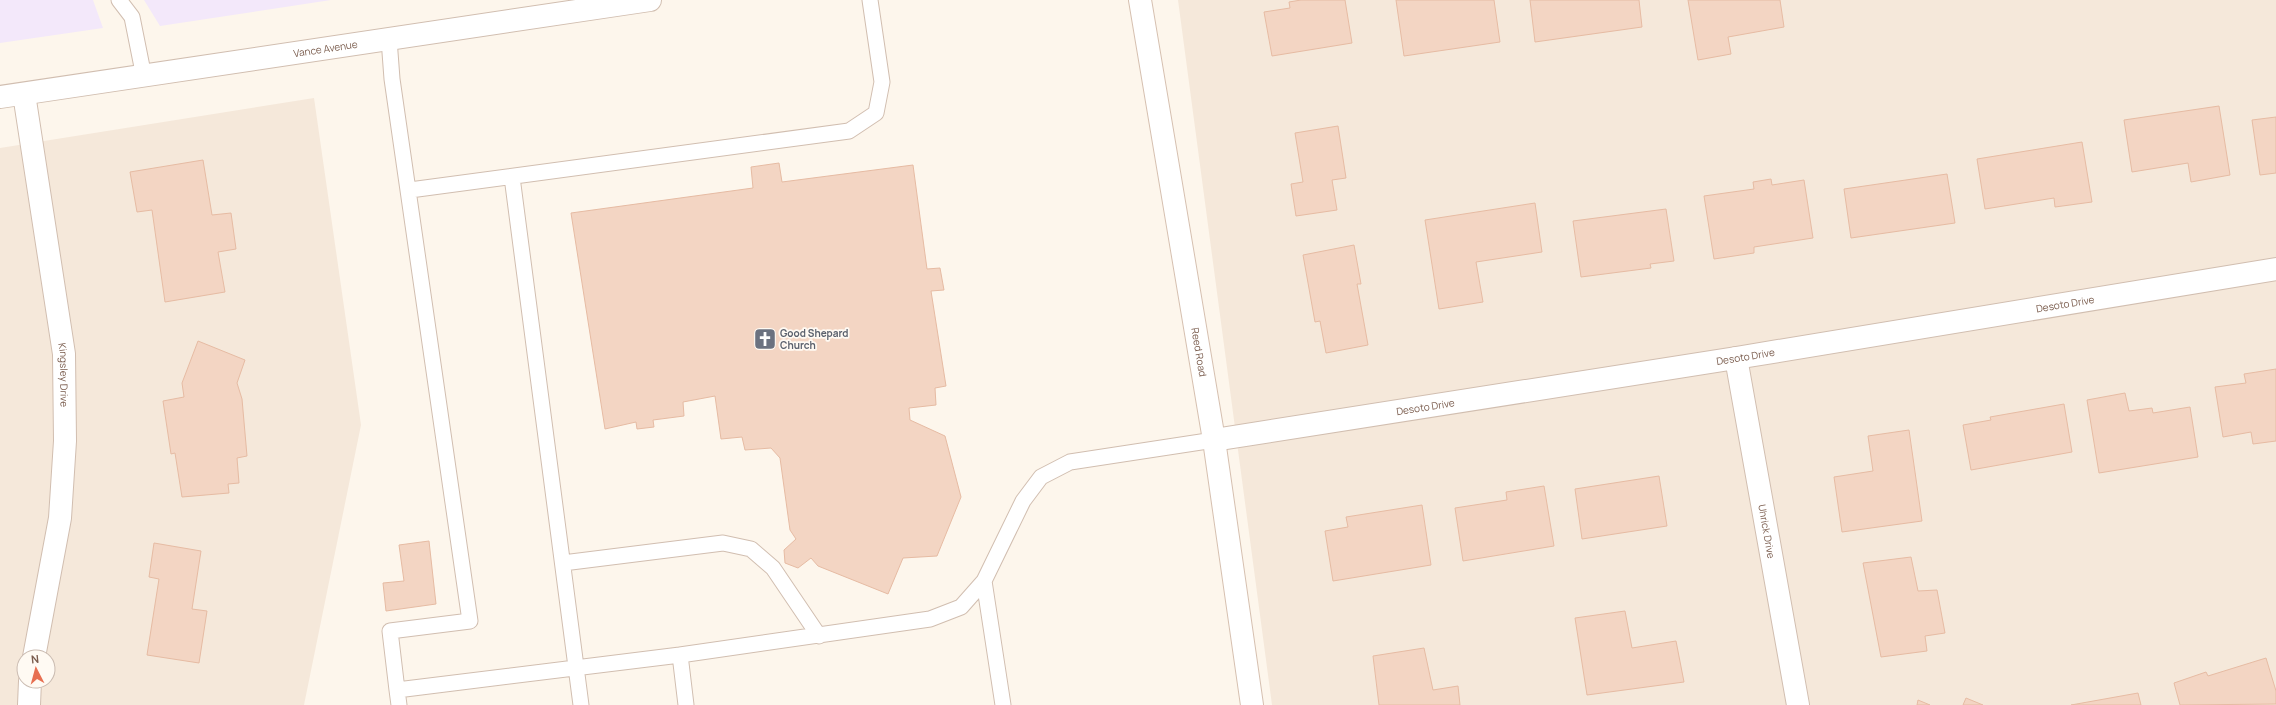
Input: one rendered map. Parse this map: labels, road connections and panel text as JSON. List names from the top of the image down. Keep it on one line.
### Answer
{"streets":{"street":["Vance Avenue","Desoto Drive","Reed Road","Kingsley Drive","Uhrick Drive"]},"crossings":[["Vance Avenue","Kingsley Drive"],["Desoto Drive","Reed Road"],["Desoto Drive","Uhrick Drive"]],"places":{"church":["Good Shepard Church"]},"north":"top"}
